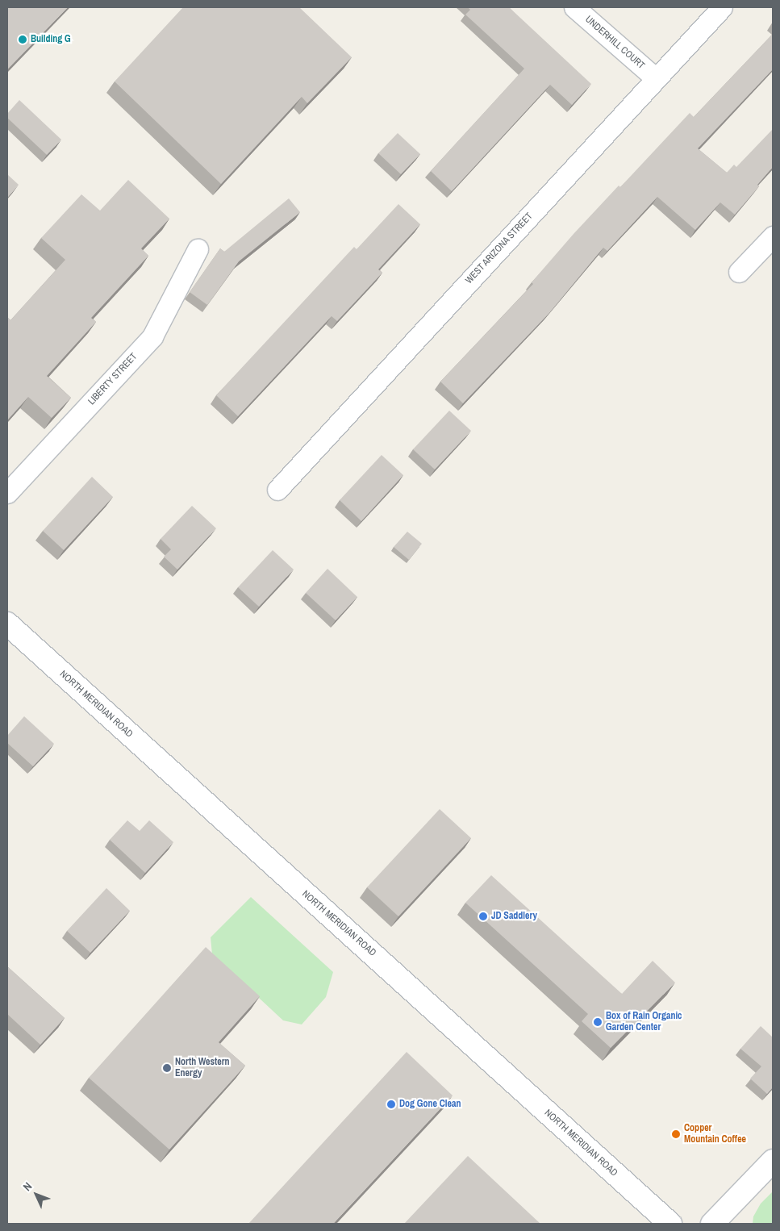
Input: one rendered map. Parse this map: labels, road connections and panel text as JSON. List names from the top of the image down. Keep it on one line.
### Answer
{"streets":{"main road":["NORTH MERIDIAN ROAD"],"street":["UNDERHILL COURT","WEST ARIZONA STREET","LIBERTY STREET"]},"crossings":[["UNDERHILL COURT","WEST ARIZONA STREET"]],"places":["Building G","JD Saddlery","Box of Rain Organic Garden Center","North Western Energy","Dog Gone Clean","Copper Mountain Coffee"],"north":"top left"}
